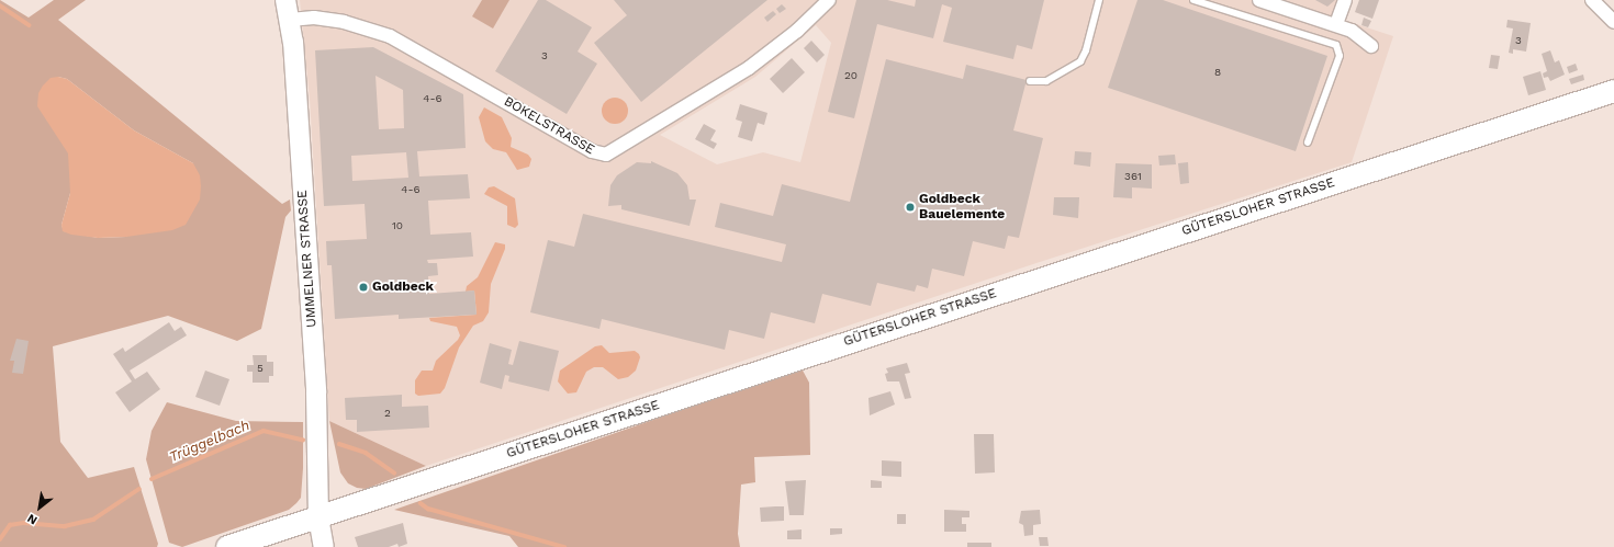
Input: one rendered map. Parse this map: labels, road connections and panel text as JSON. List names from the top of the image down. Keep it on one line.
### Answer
{"streets":{"main road":["GÜTERSLOHER STRASSE","UMMELNER STRASSE"],"street":["BOKELSTRASSE"]},"crossings":[["BOKELSTRASSE","UMMELNER STRASSE"],["GÜTERSLOHER STRASSE","UMMELNER STRASSE"]],"water":["Trüggelbach"],"places":["Goldbeck Bauelemente","Goldbeck"],"house_numbers":["3","3","8","20","4-6","361","4-6","10","5","2"],"north":"bottom left"}
